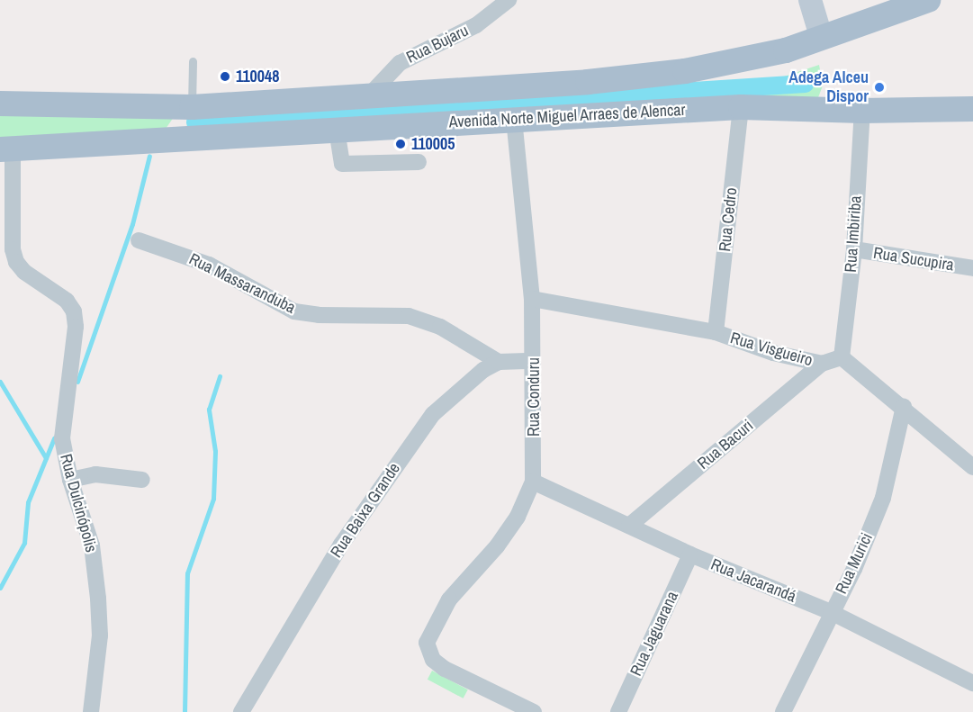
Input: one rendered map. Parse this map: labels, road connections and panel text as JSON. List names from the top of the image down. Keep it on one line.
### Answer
{"streets":{"main road":["Avenida Norte Miguel Arraes de Alencar"],"street":["Rua Bujaru","Rua Cedro","Rua Imbiriba","Rua Sucupira","Rua Massaranduba","Rua Visgueiro","Rua Conduru","Rua Bacuri","Rua Dulcinópolis","Rua Baixa Grande","Rua Murici","Rua Jacarandá","Rua Jaguarana"]},"crossings":[["Rua Bujaru","Avenida Norte Miguel Arraes de Alencar"],["Avenida Norte Miguel Arraes de Alencar","Rua Cedro"],["Avenida Norte Miguel Arraes de Alencar","Rua Imbiriba"],["Avenida Norte Miguel Arraes de Alencar","Rua Conduru"],["Avenida Norte Miguel Arraes de Alencar","Rua Dulcinópolis"],["Rua Cedro","Rua Visgueiro"],["Rua Imbiriba","Rua Sucupira"],["Rua Imbiriba","Rua Visgueiro"],["Rua Massaranduba","Rua Baixa Grande"],["Rua Visgueiro","Rua Conduru"],["Rua Visgueiro","Rua Bacuri"],["Rua Conduru","Rua Jacarandá"],["Rua Bacuri","Rua Jacarandá"],["Rua Murici","Rua Jacarandá"],["Rua Jacarandá","Rua Jaguarana"]],"places":["110048","Adega Alceu Dispor","110005"]}
